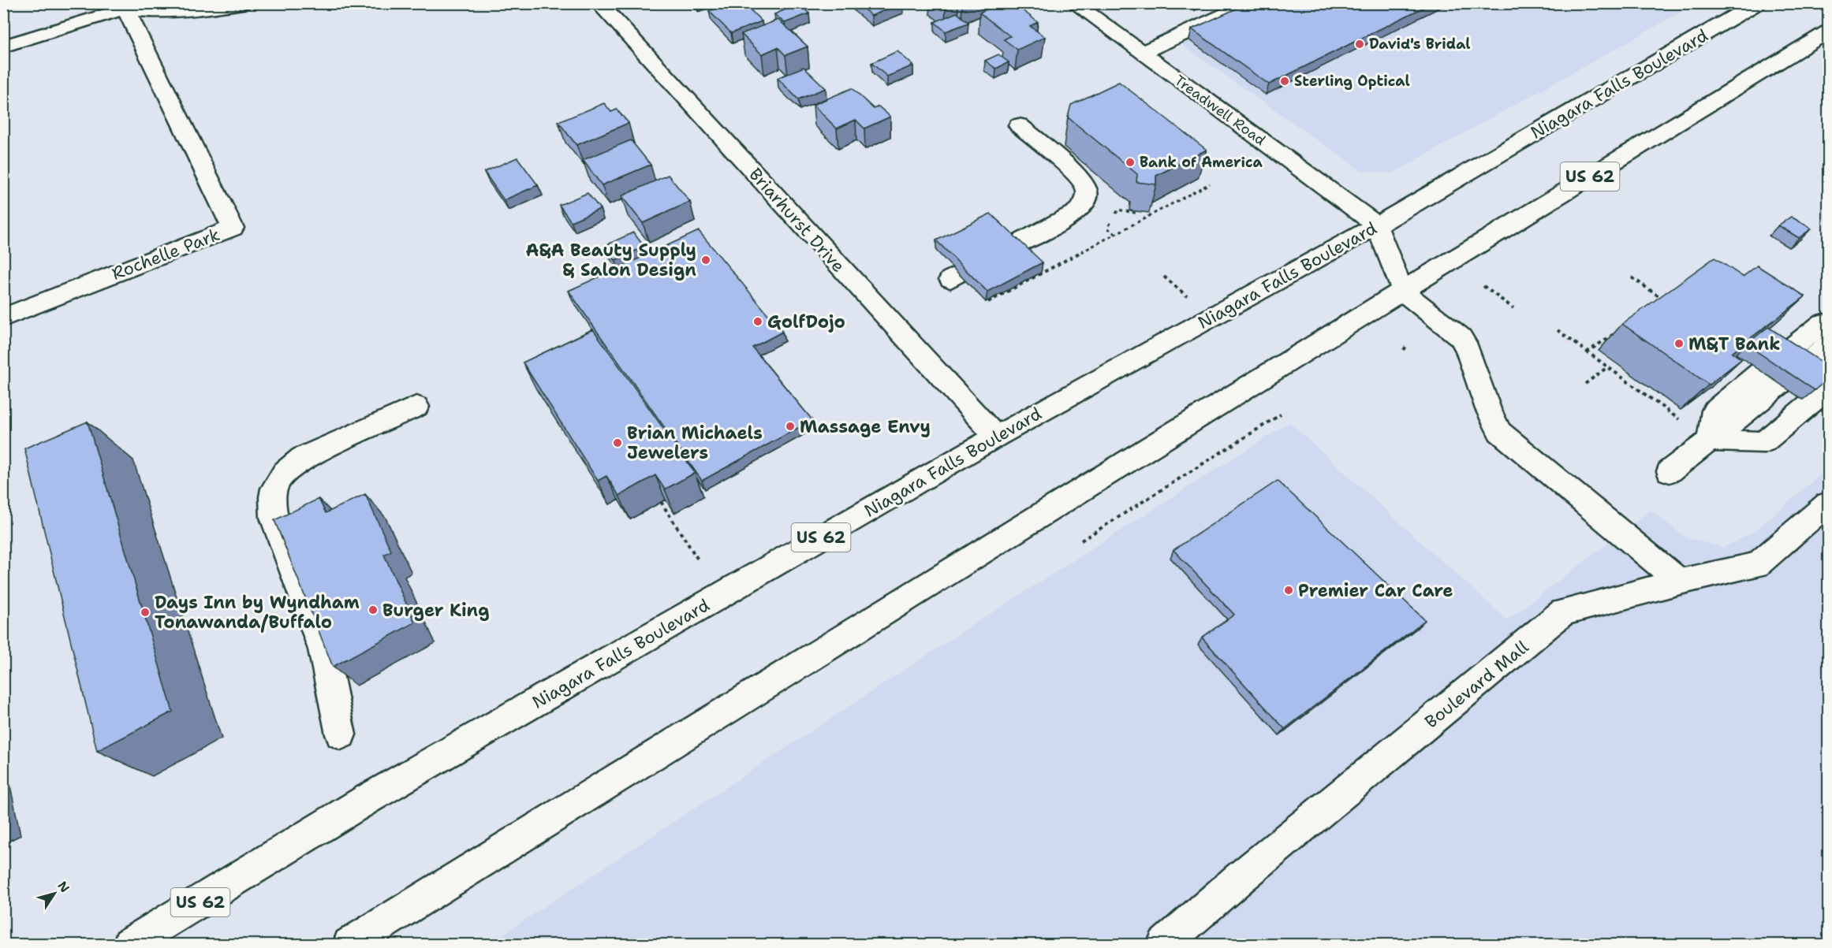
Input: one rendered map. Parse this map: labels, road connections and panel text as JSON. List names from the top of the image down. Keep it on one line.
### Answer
{"streets":{"main road":["Niagara Falls Boulevard","Treadwell Road","US 62","Briarhurst Drive","Rochelle Park","Boulevard Mall"]},"crossings":[["Niagara Falls Boulevard","Treadwell Road"],["Niagara Falls Boulevard","Briarhurst Drive"]],"places":["David's Bridal","Sterling Optical","Bank of America","A&A Beauty Supply & Salon Design","GolfDojo","M&T Bank","Massage Envy","Brian Michaels Jewelers","Premier Car Care","Burger King","Days Inn by Wyndham Tonawanda/Buffalo"],"north":"top right"}
